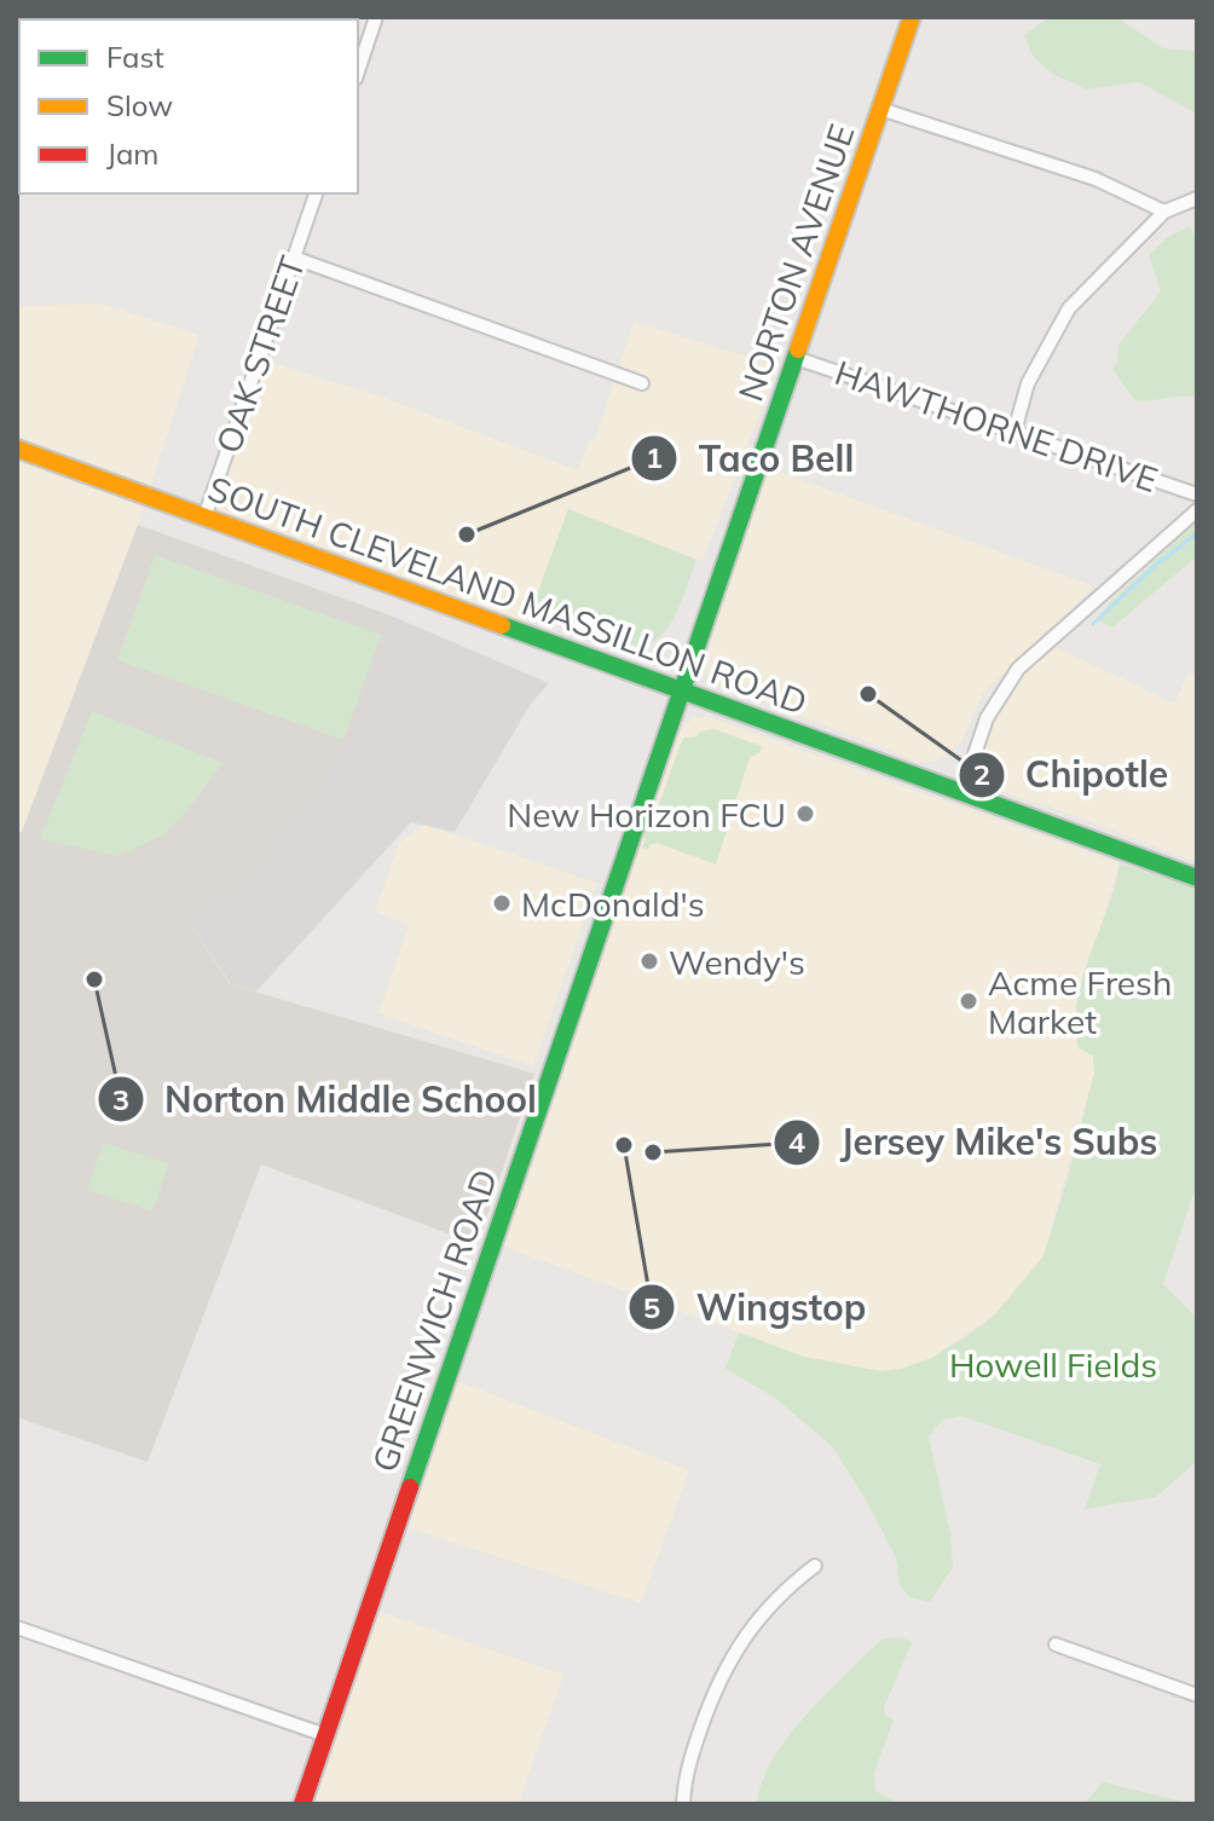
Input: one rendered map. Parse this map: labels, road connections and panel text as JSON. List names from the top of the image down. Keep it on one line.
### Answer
{"streets":{"main road":["NORTON AVENUE","SOUTH CLEVELAND MASSILLON ROAD","GREENWICH ROAD"],"street":["OAK STREET","HAWTHORNE DRIVE"]},"crossings":[["NORTON AVENUE","HAWTHORNE DRIVE"],["NORTON AVENUE","SOUTH CLEVELAND MASSILLON ROAD"],["NORTON AVENUE","GREENWICH ROAD"],["OAK STREET","SOUTH CLEVELAND MASSILLON ROAD"],["SOUTH CLEVELAND MASSILLON ROAD","GREENWICH ROAD"]],"parks":["Howell Fields"],"places":["Taco Bell","Chipotle","New Horizon FCU","McDonald's","Wendy's","Norton Middle School","Acme Fresh Market","Wingstop","Jersey Mike's Subs"],"legend":["Fast","Slow","Jam"]}
